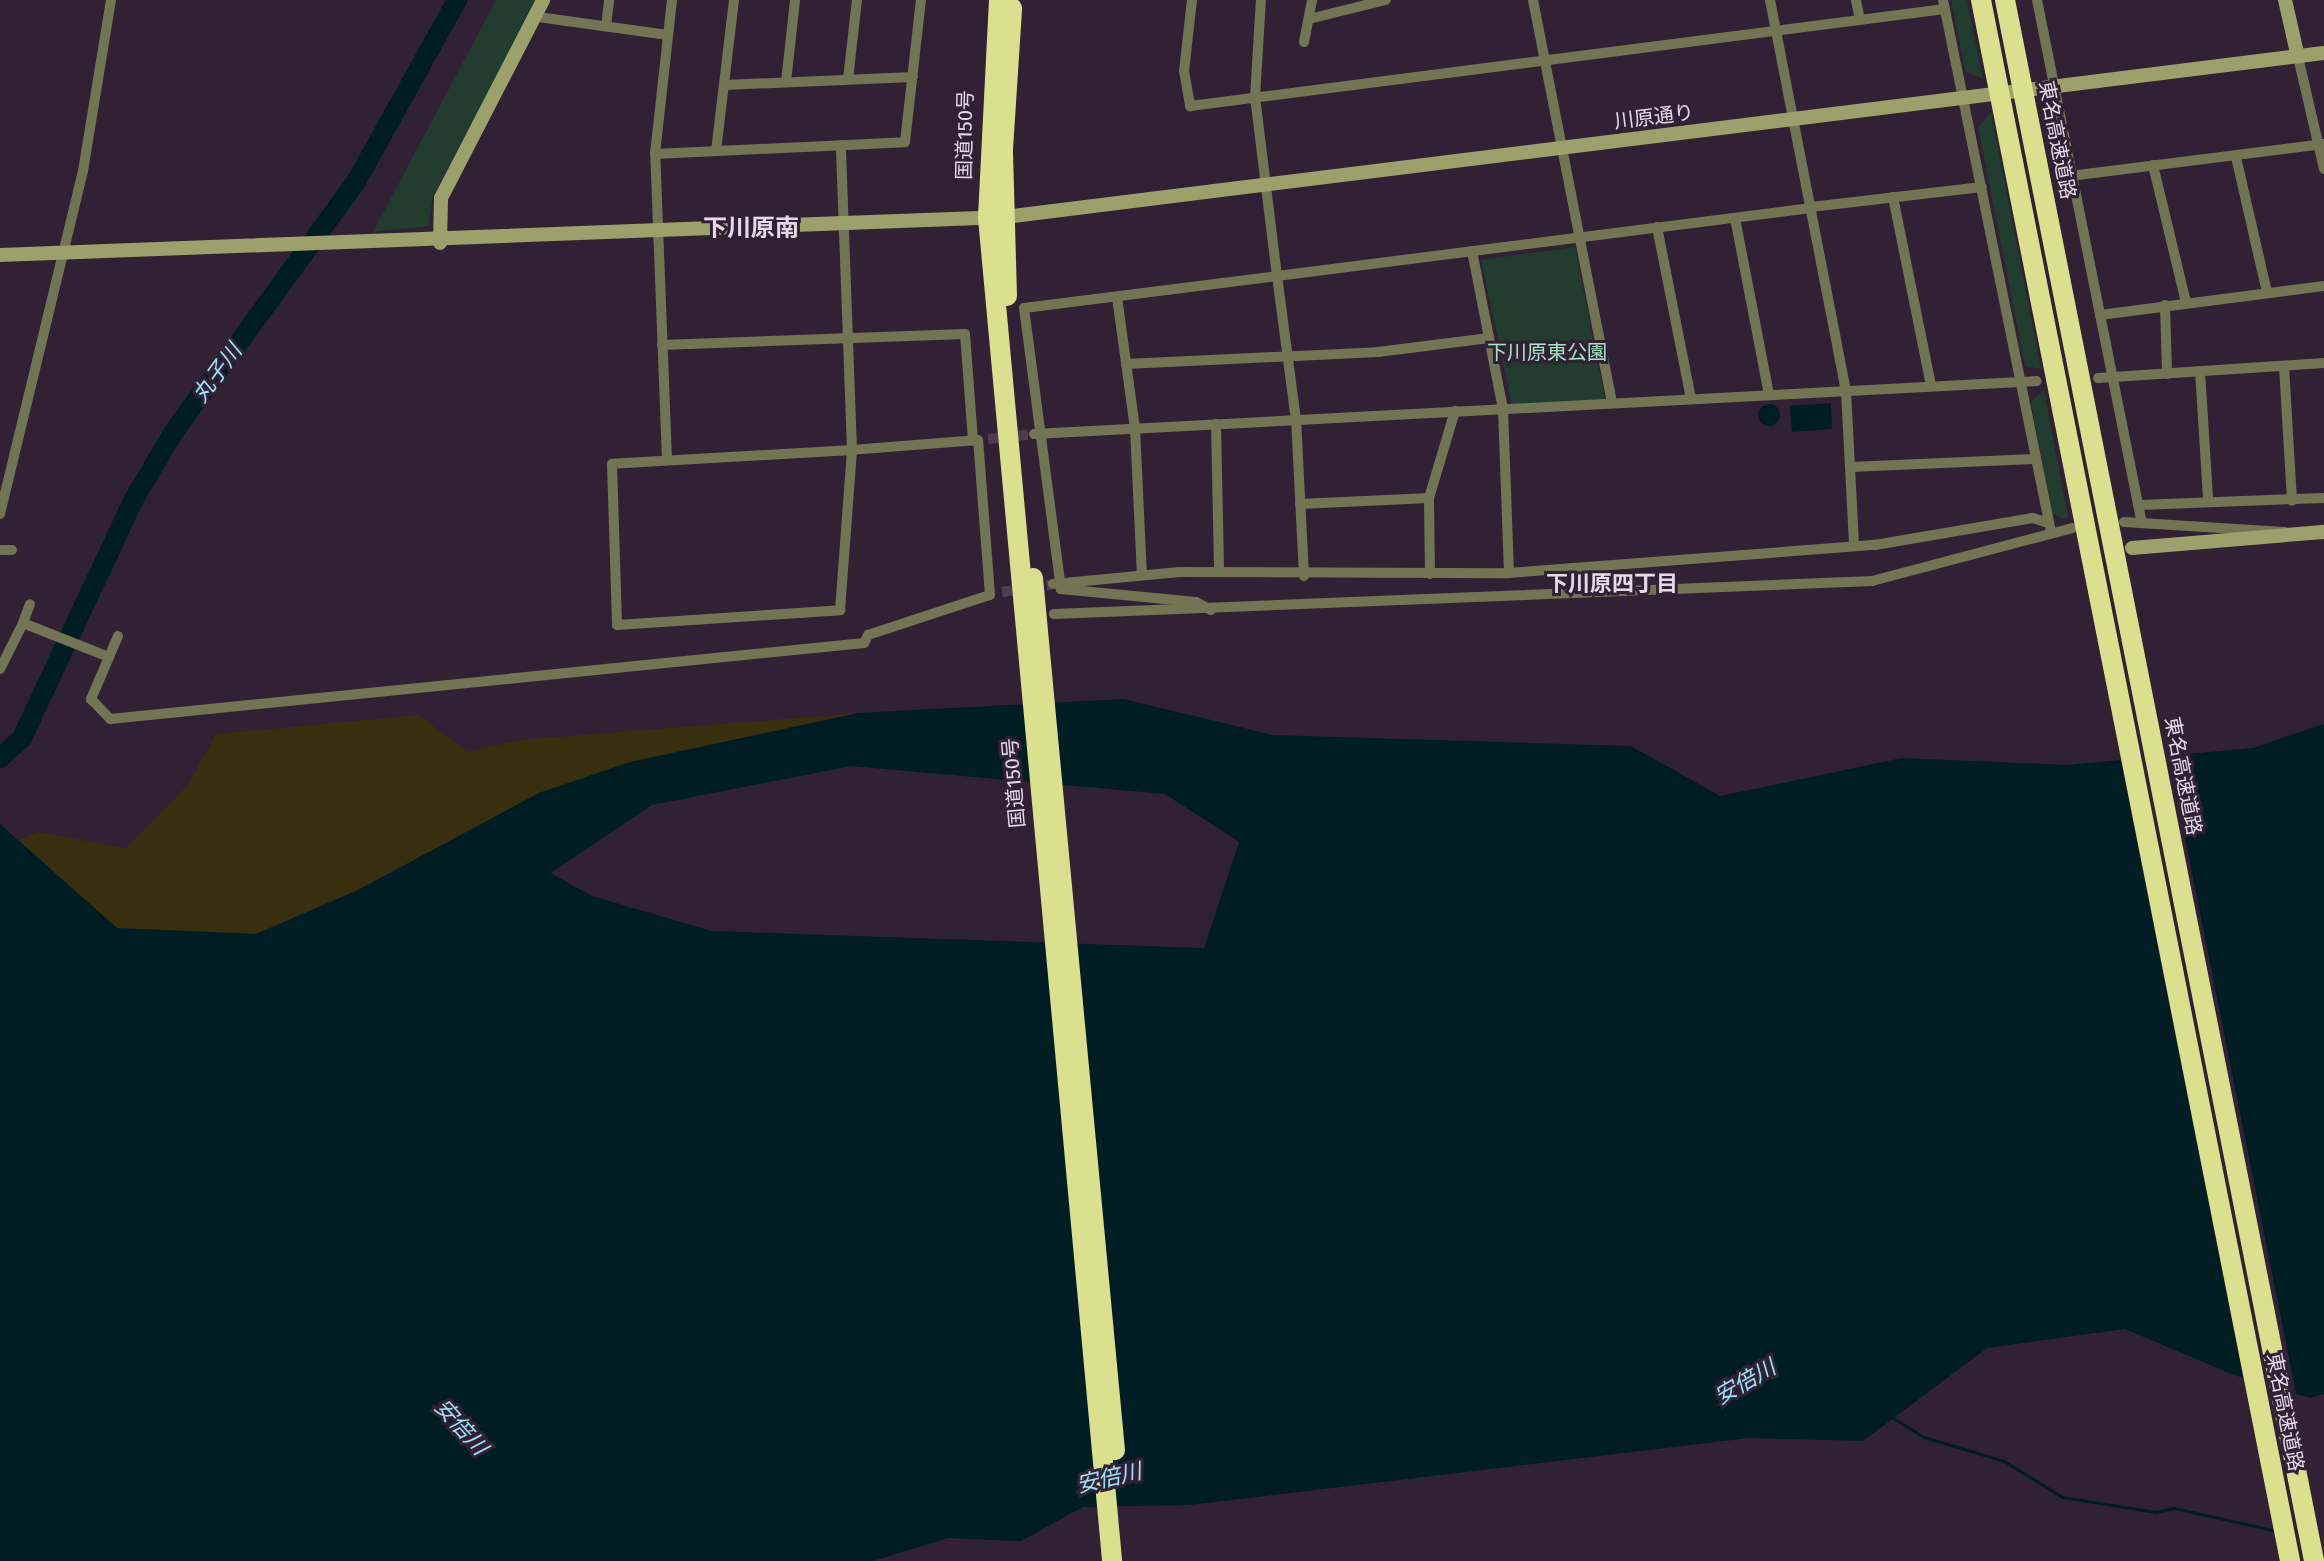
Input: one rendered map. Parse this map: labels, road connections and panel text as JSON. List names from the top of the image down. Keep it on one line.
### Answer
{"streets":{"highway":["国道150号","東名高速道路"],"street":["川原通り"]},"crossings":[["川原通り","国道150号"]],"districts":["下川原南","下川原四丁目"],"water":["丸子川","安倍川"],"parks":["下川原東公園"]}
